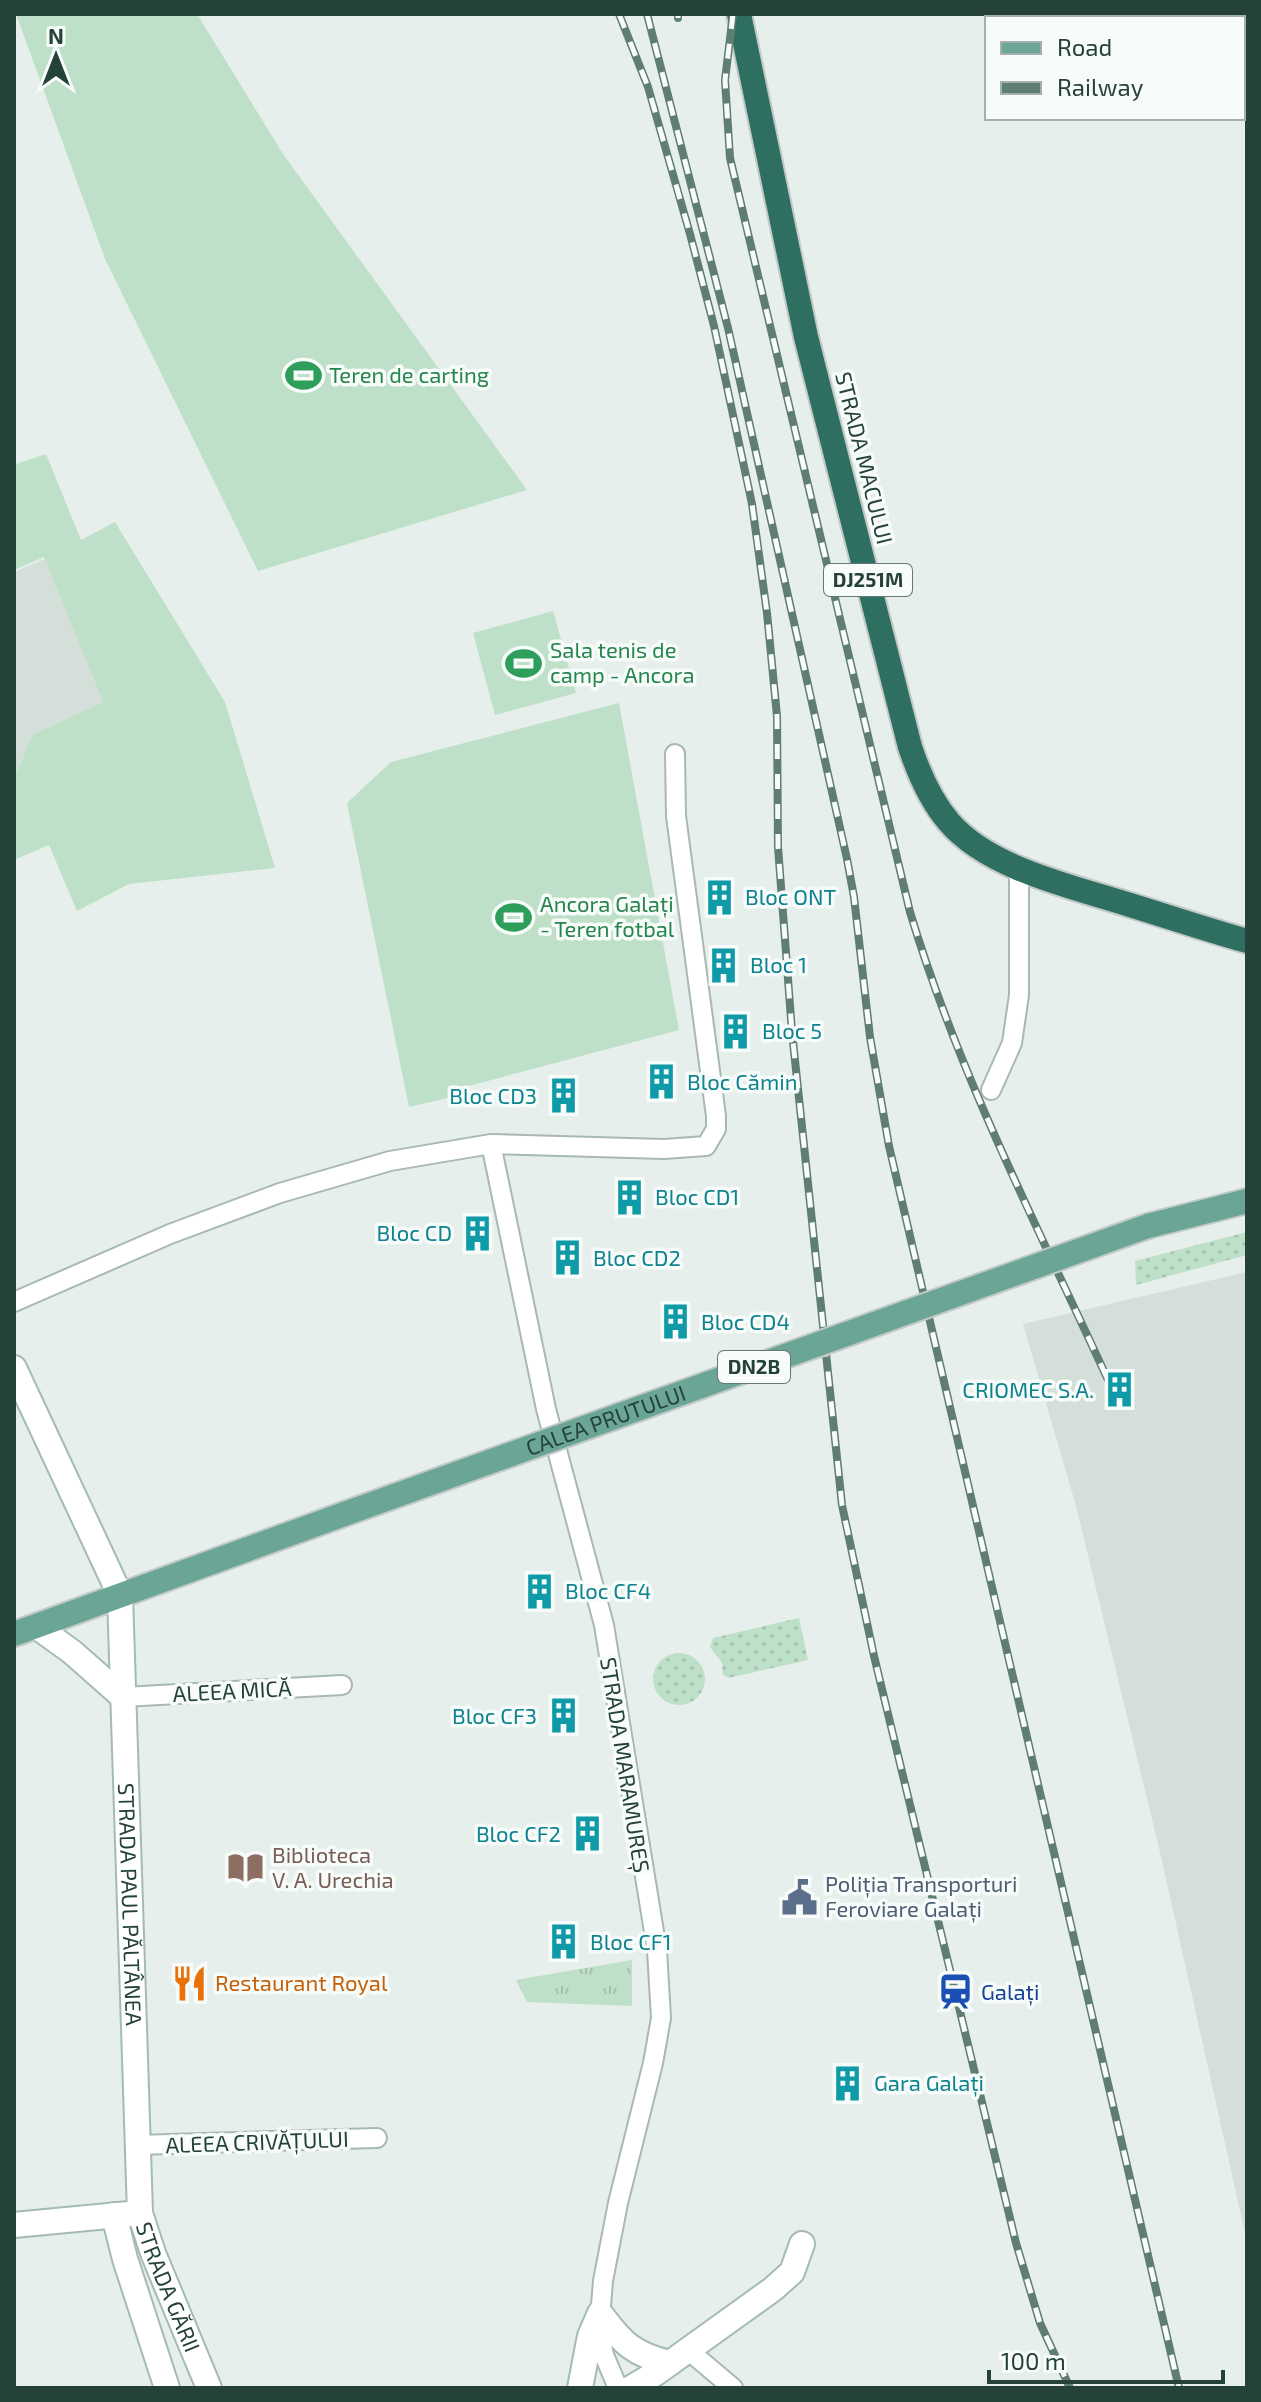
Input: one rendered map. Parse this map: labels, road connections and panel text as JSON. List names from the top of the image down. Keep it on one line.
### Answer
{"streets":{"highway":["STRADA MACULUI","DJ251M"],"main road":["DN2B","CALEA PRUTULUI"],"street":["ALEEA MICĂ","STRADA MARAMUREȘ","STRADA PAUL PĂLTÂNEA","ALEEA CRIVĂȚULUI","STRADA GĂRII"]},"crossings":[["CALEA PRUTULUI","STRADA PAUL PĂLTÂNEA"],["ALEEA MICĂ","STRADA PAUL PĂLTÂNEA"],["STRADA PAUL PĂLTÂNEA","ALEEA CRIVĂȚULUI"],["STRADA PAUL PĂLTÂNEA","STRADA GĂRII"]],"places":{"sports":["Teren de carting","Sala tenis de camp - Ancora","Ancora Galați - Teren fotbal"],"building":["Bloc ONT","Bloc 1","Bloc 5","Bloc Cămin","Bloc CD3","Bloc CD1","Bloc CD","Bloc CD2","Bloc CD4","CRIOMEC S.A.","Bloc CF4","Bloc CF3","Bloc CF2","Bloc CF1","Gara Galați"],"library":["Biblioteca V. A. Urechia"],"public building":["Poliția Transporturi Feroviare Galați"],"restaurant":["Restaurant Royal"],"station":["Galați"]},"legend":["Road","Railway"],"scale_bar":"100 m","north":"top"}
